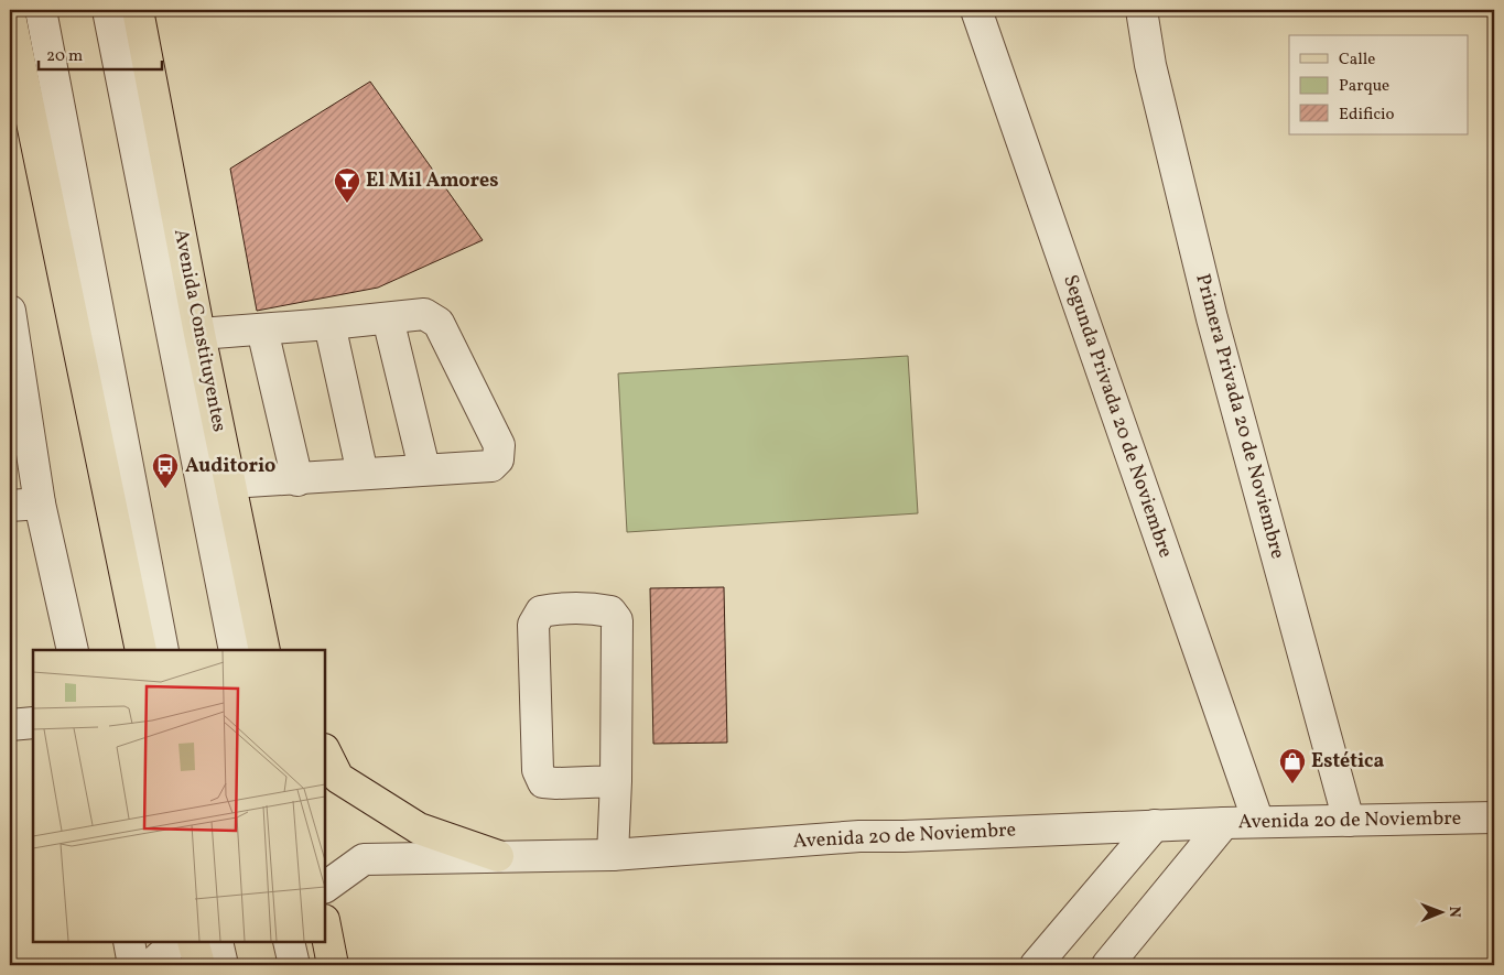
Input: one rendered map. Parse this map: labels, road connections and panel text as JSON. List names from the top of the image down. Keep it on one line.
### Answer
{"streets":{"main road":["Avenida Constituyentes"],"street":["Segunda Privada 20 de Noviembre","Primera Privada 20 de Noviembre","Avenida 20 de Noviembre"]},"crossings":[["Segunda Privada 20 de Noviembre","Avenida 20 de Noviembre"],["Primera Privada 20 de Noviembre","Avenida 20 de Noviembre"]],"places":{"bar":["El Mil Amores"],"bus stop":["Auditorio"],"shop":["Estética"]},"legend":["Calle","Parque","Edificio"],"scale_bar":"20 m","north":"right"}
